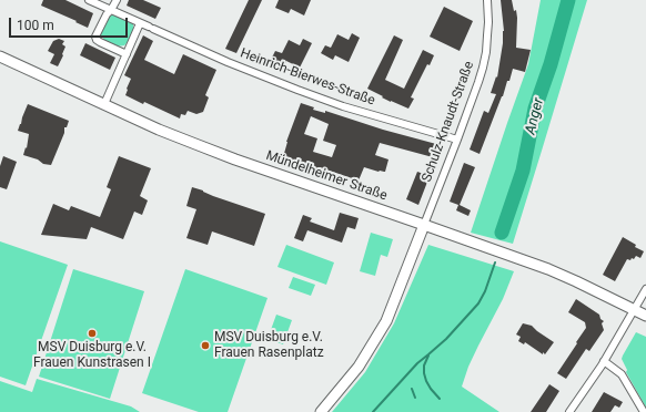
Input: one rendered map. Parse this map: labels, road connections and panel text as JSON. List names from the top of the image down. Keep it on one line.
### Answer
{"streets":{"main road":["Mündelheimer Straße"],"street":["Heinrich-Bierwes-Straße","Schulz-Knaudt-Straße"]},"crossings":[["Heinrich-Bierwes-Straße","Schulz-Knaudt-Straße"],["Schulz-Knaudt-Straße","Mündelheimer Straße"]],"water":["Anger"],"places":["MSV Duisburg e.V. Frauen Kunstrasen I","MSV Duisburg e.V. Frauen Rasenplatz"],"scale_bar":"100 m"}
